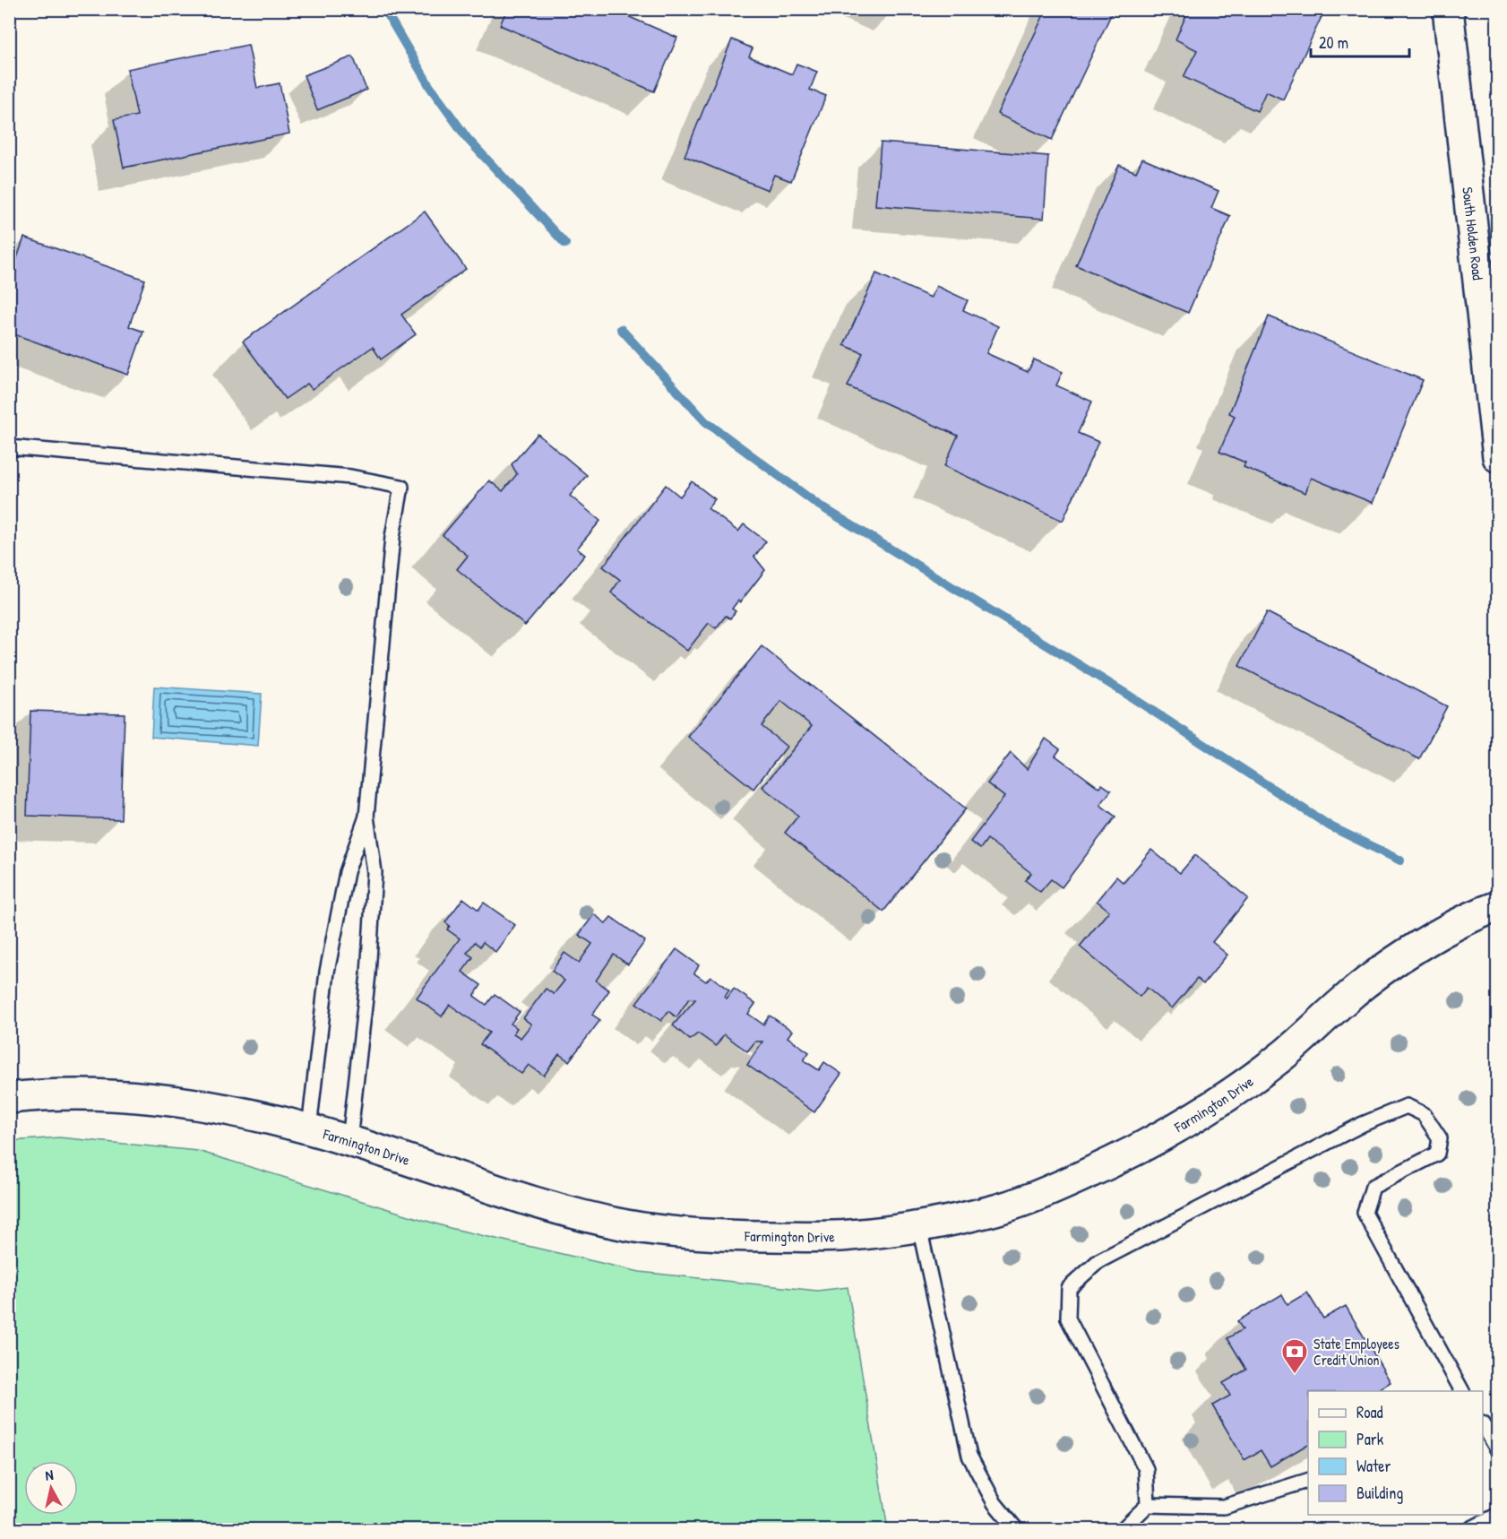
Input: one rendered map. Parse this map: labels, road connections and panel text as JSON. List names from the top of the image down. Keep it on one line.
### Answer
{"streets":{"street":["South Holden Road","Farmington Drive"]},"places":{"bank":["State Employees Credit Union"]},"legend":["Road","Park","Water","Building"],"scale_bar":"20 m","north":"top"}
